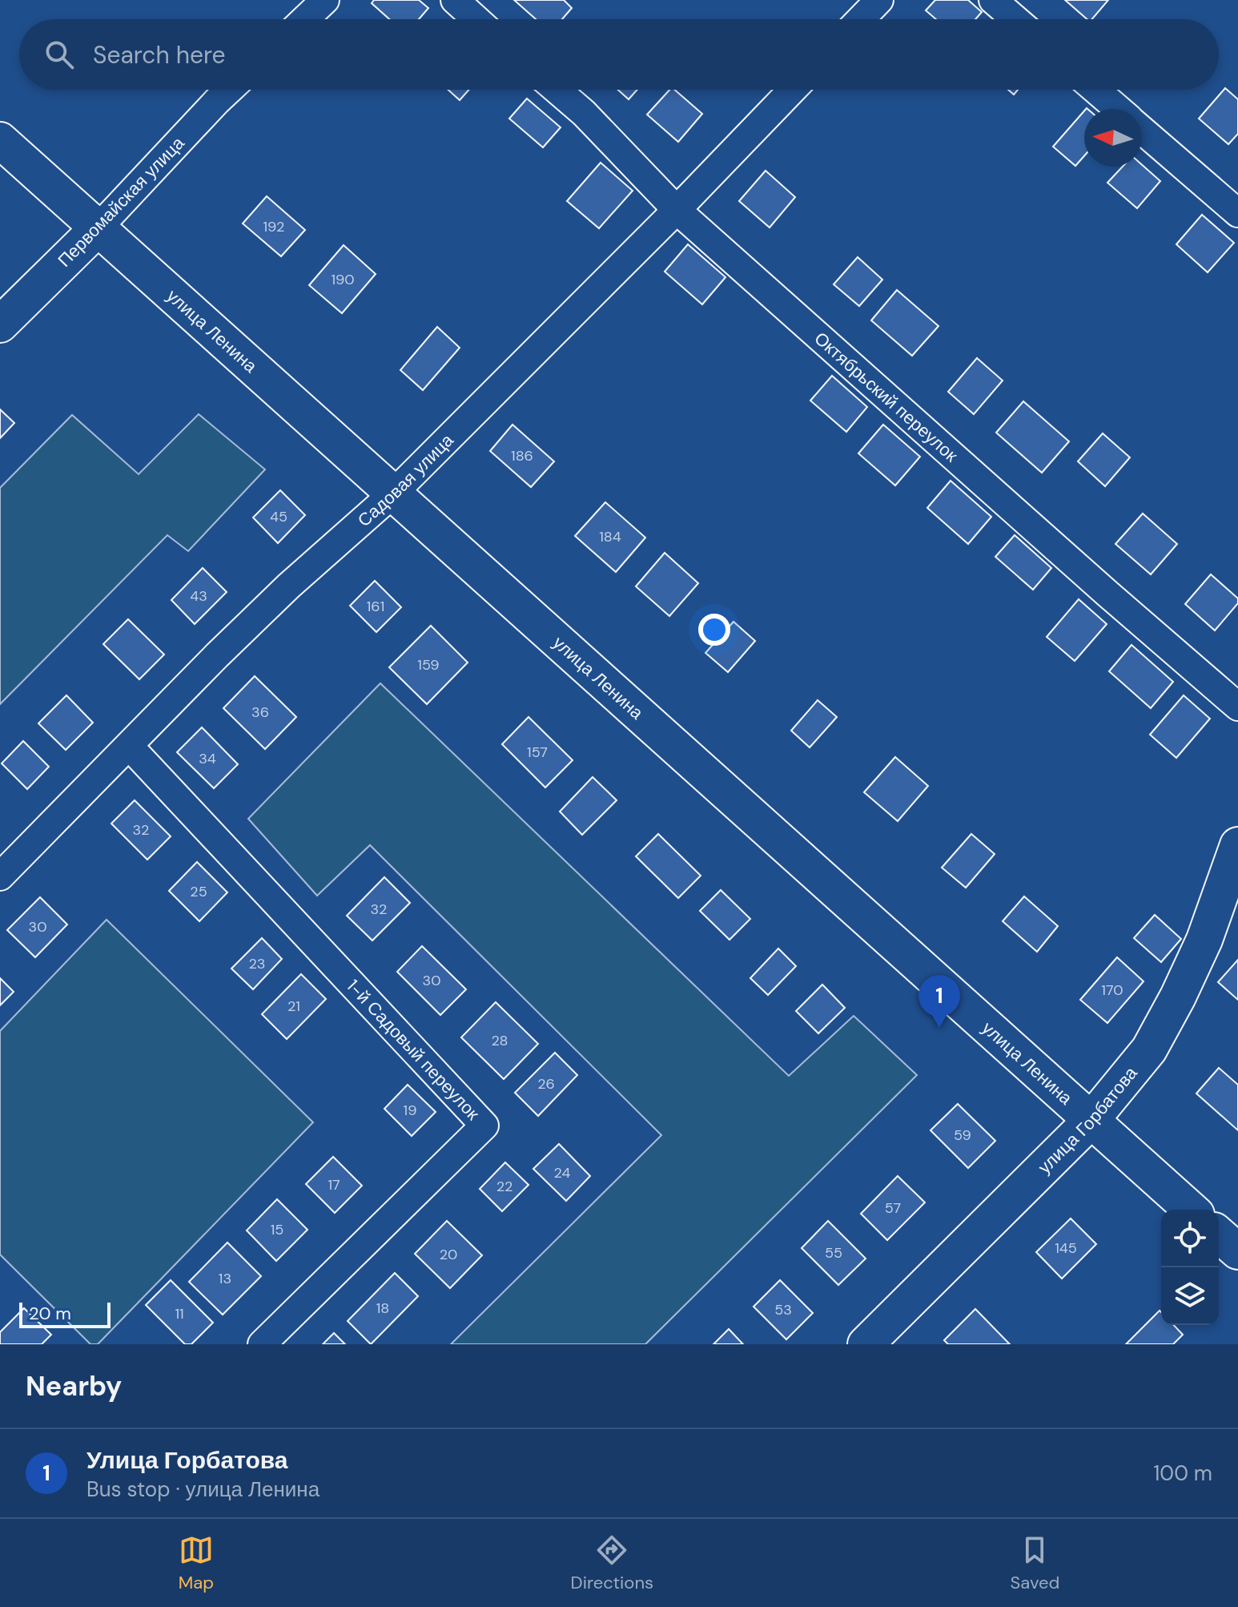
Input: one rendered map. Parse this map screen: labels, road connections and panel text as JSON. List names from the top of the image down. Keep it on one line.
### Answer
{"streets":{"main road":["Первомайская улица","улица Ленина","улица Горбатова"],"street":["Октябрьский переулок","Садовая улица","1-й Садовый переулок"]},"crossings":[["Первомайская улица","улица Ленина"],["улица Ленина","Садовая улица"],["улица Ленина","улица Горбатова"],["Октябрьский переулок","Садовая улица"],["Садовая улица","1-й Садовый переулок"]],"house_numbers":["192","190","186","45","184","43","161","159","36","157","34","32","25","32","30","23","30","170","21","28","26","19","59","24","17","22","57","15","145","55","20","13","18","53","11"],"scale_bar":"20 m","north":"left","page":{"search":"Search here","pins":"1","scale":"20 m","heading":"Nearby","list":[{"mark":"1","name":"Улица Горбатова","note":"Bus stop · улица Ленина","value":"100 m"}],"nav":["Map","Directions","Saved"]}}
